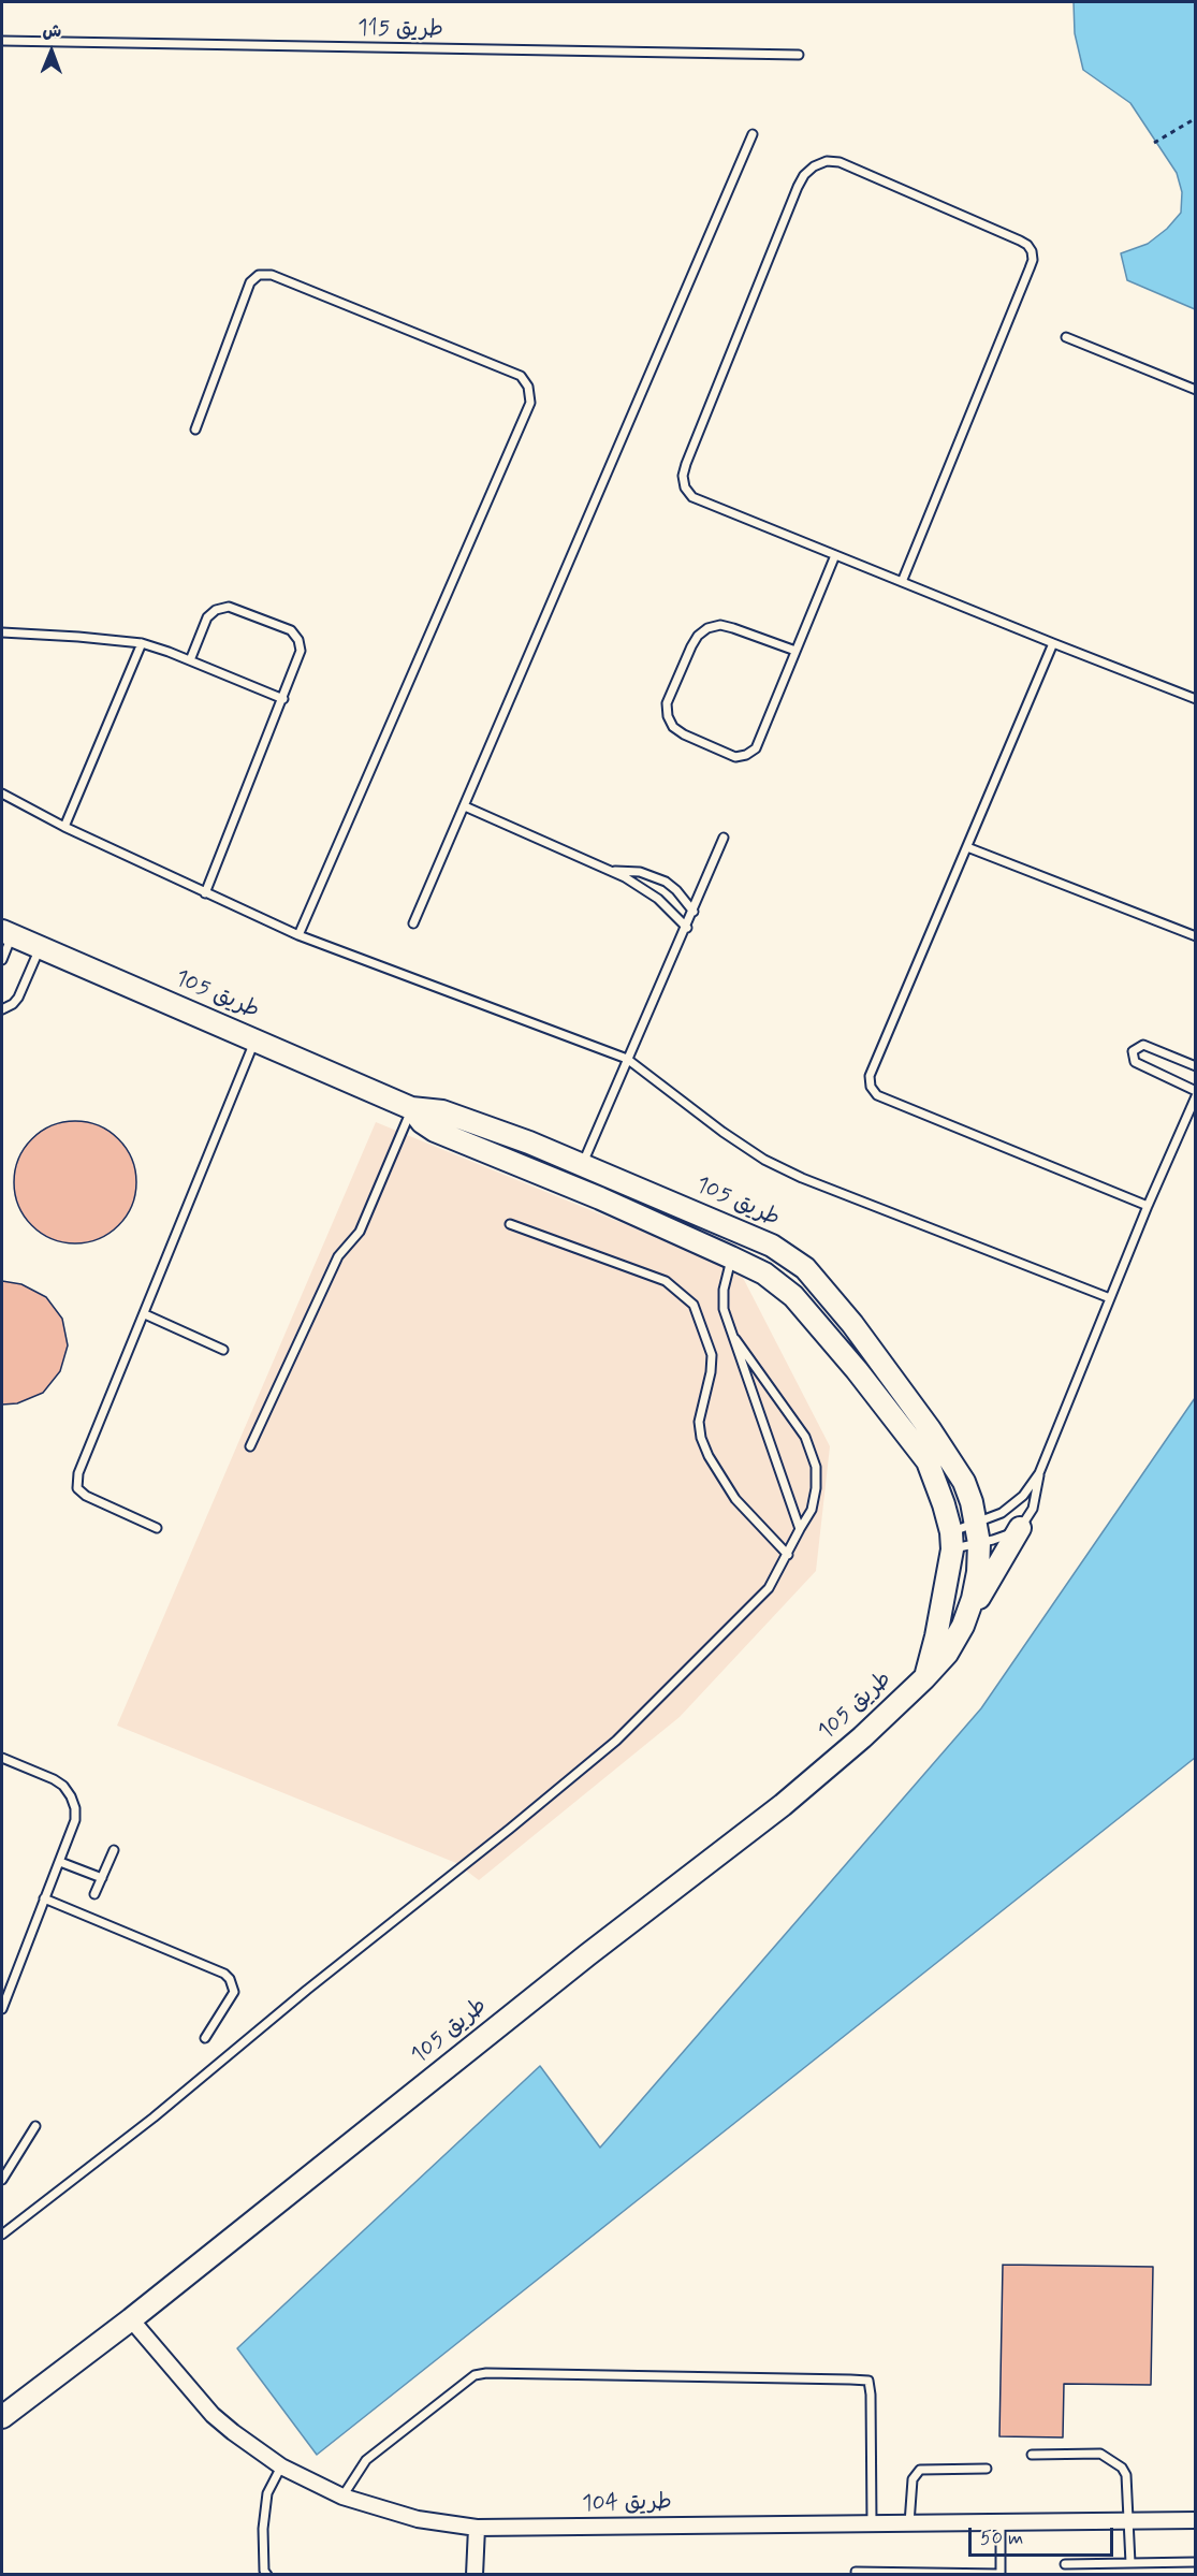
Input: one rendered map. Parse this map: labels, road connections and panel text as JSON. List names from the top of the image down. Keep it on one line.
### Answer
{"streets":{"street":["طريق 105","طريق 104"],"lane":["طريق 115"]},"crossings":[["طريق 105","طريق 104"]],"scale_bar":"50 m","north":"top"}
